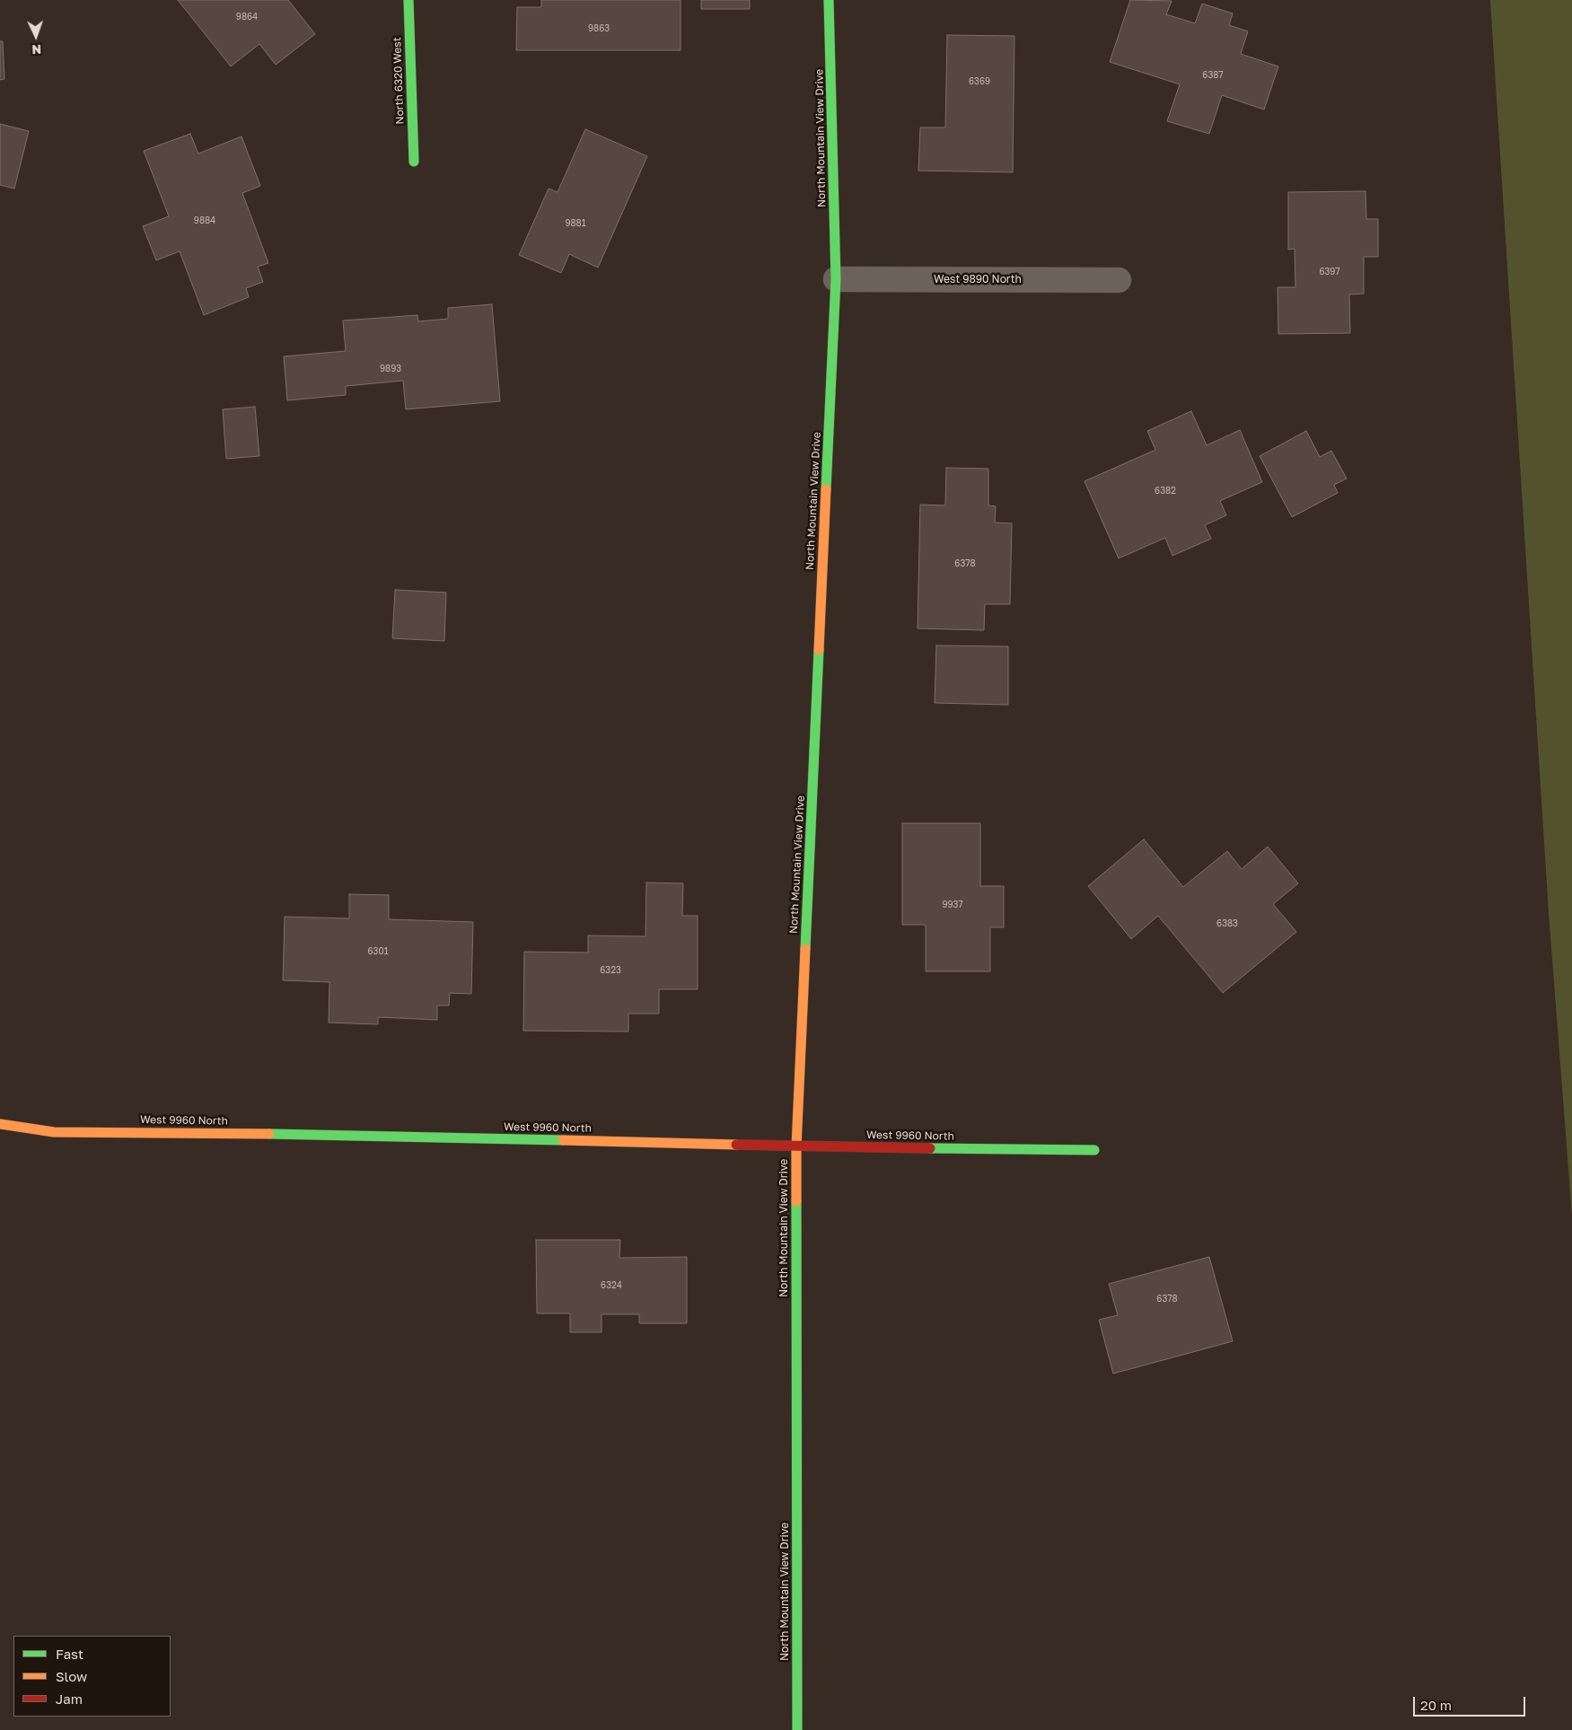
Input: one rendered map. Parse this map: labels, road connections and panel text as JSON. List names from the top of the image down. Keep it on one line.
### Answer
{"streets":{"street":["North 6320 West","North Mountain View Drive","West 9890 North","West 9960 North"]},"crossings":[["North Mountain View Drive","West 9890 North"],["North Mountain View Drive","West 9960 North"]],"house_numbers":["9864","9863","6387","6369","9884","9881","6397","9893","6382","6378","9937","6383","6301","6323","6324","6378"],"legend":["Fast","Slow","Jam"],"scale_bar":"20 m","north":"bottom"}
